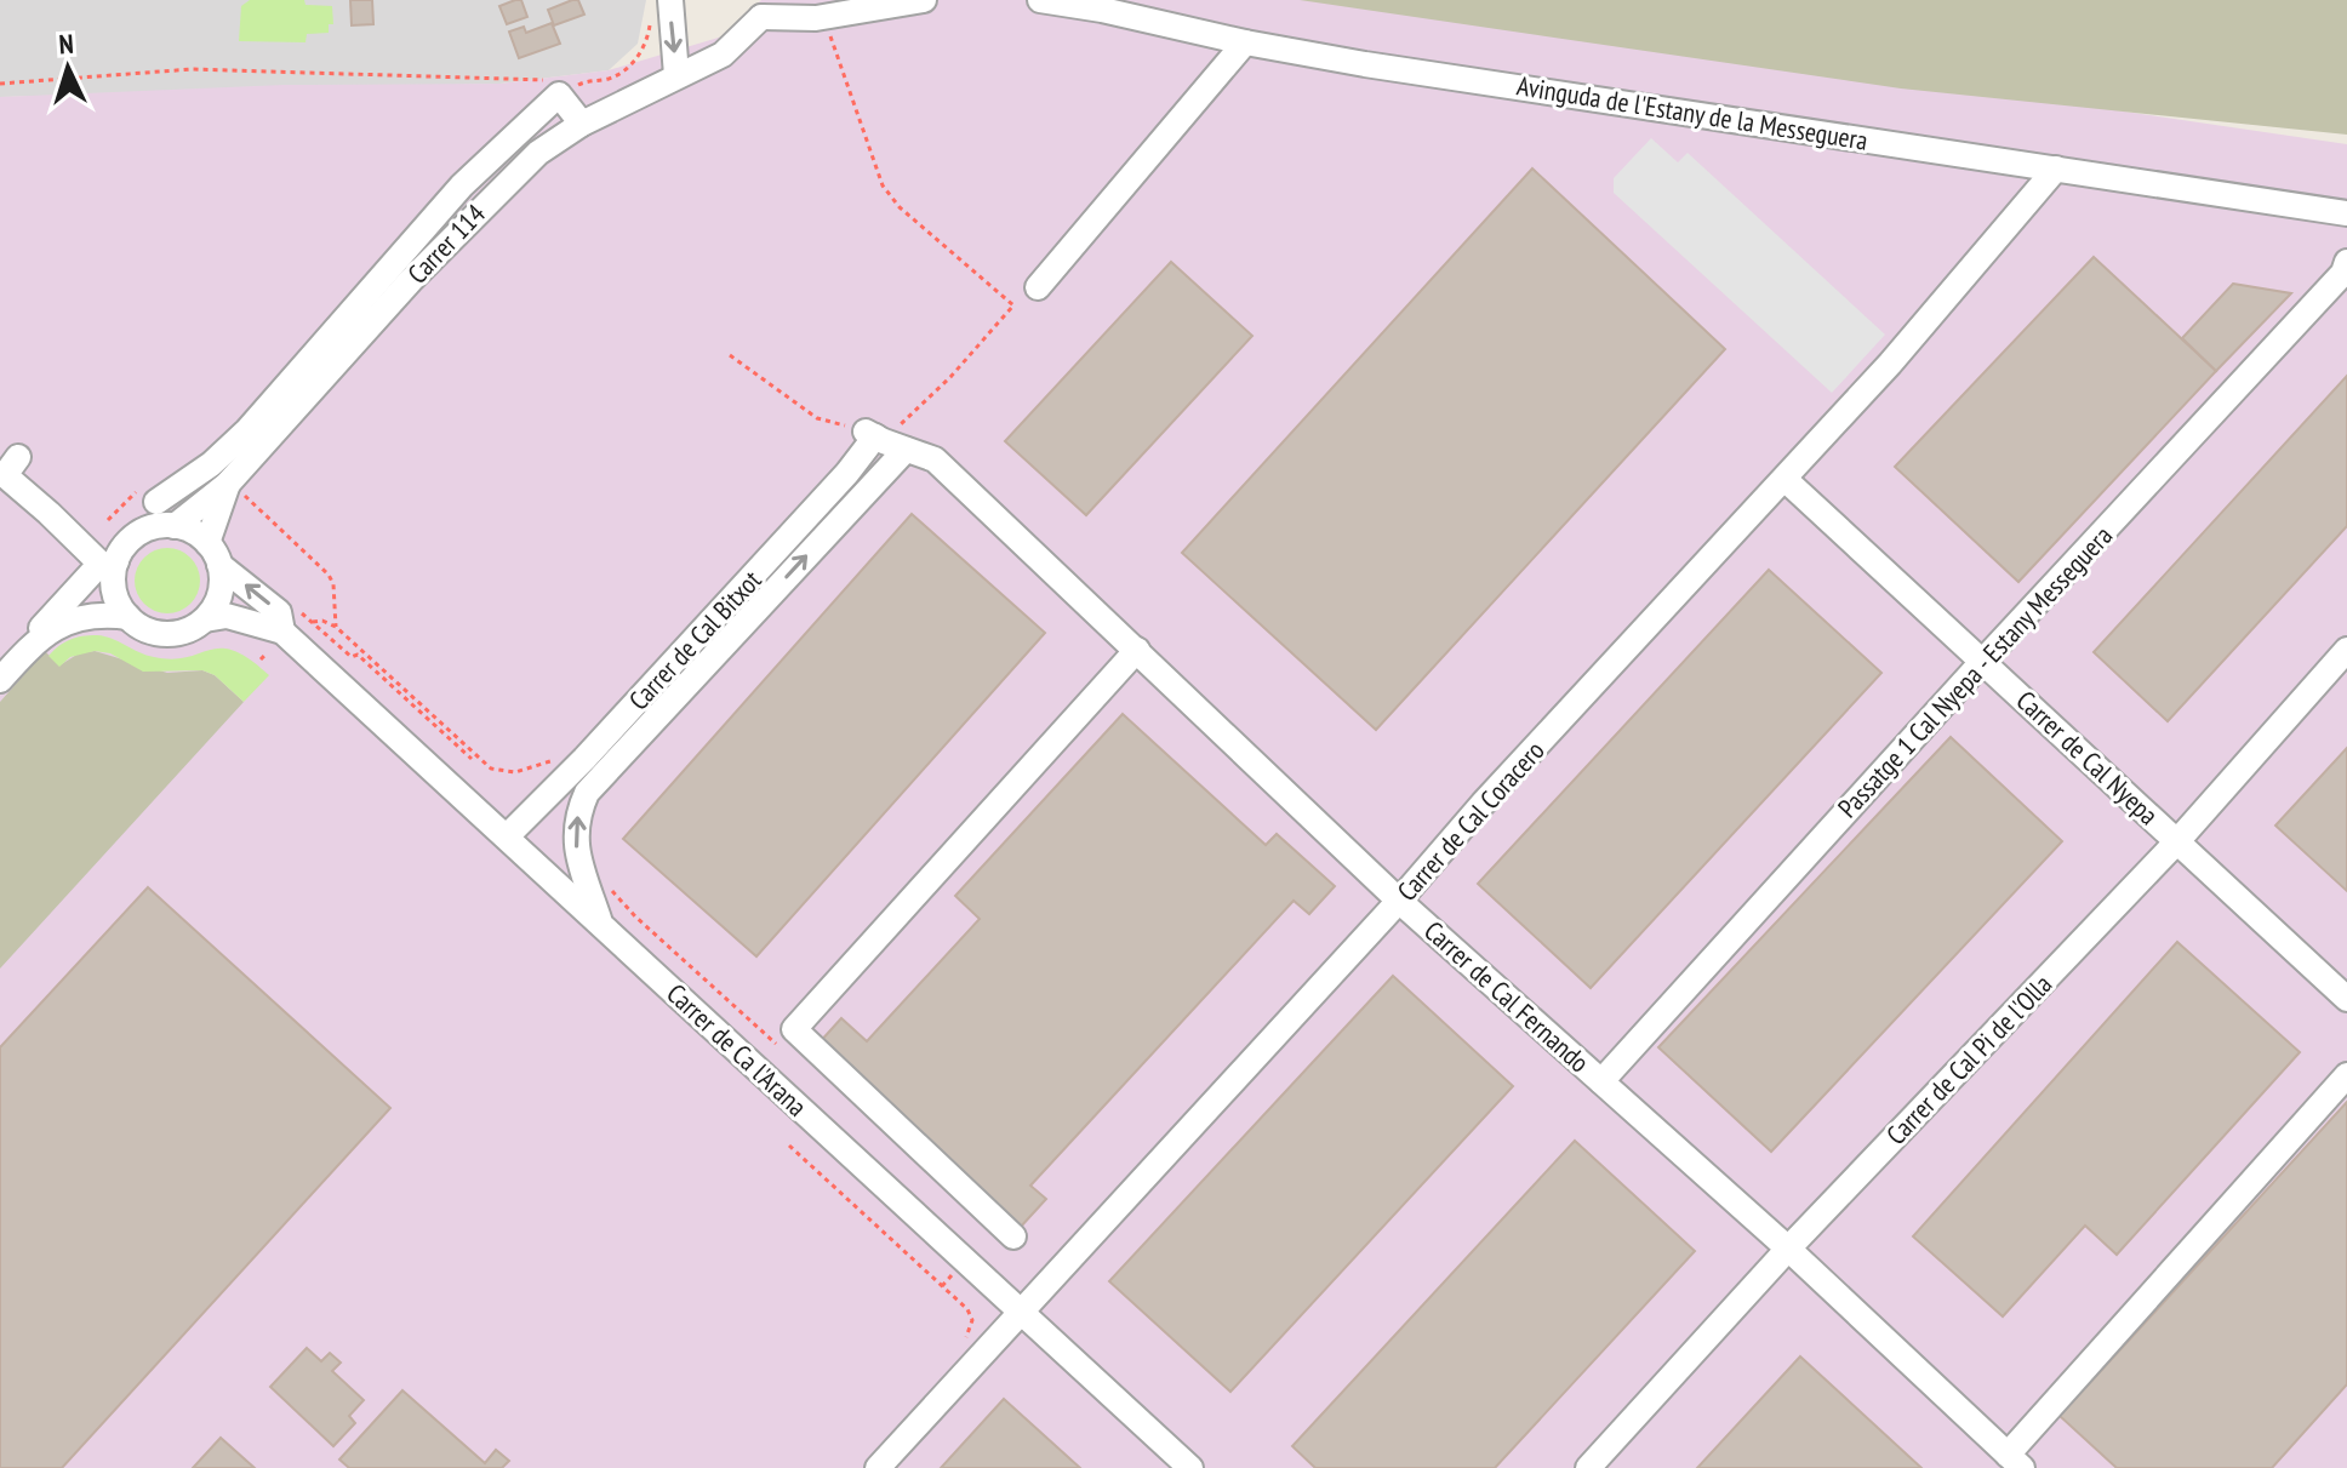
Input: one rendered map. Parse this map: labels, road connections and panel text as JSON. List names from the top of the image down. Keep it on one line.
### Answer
{"streets":{"street":["Avinguda de l'Estany de la Messeguera","Carrer 114","Carrer de Cal Bitxot","Passatge 1 Cal Nyepa - Estany Messeguera","Carrer de Cal Nyepa","Carrer de Cal Coracero","Carrer de Cal Fernando","Carrer de Ca l'Arana","Carrer de Cal Pi de l'Olla"]},"crossings":[["Avinguda de l'Estany de la Messeguera","Carrer de Cal Coracero"],["Carrer 114","Carrer de Ca l'Arana"],["Carrer de Cal Bitxot","Carrer de Cal Fernando"],["Carrer de Cal Bitxot","Carrer de Ca l'Arana"],["Passatge 1 Cal Nyepa - Estany Messeguera","Carrer de Cal Nyepa"],["Passatge 1 Cal Nyepa - Estany Messeguera","Carrer de Cal Fernando"],["Carrer de Cal Nyepa","Carrer de Cal Coracero"],["Carrer de Cal Nyepa","Carrer de Cal Pi de l'Olla"],["Carrer de Cal Coracero","Carrer de Cal Fernando"],["Carrer de Cal Coracero","Carrer de Ca l'Arana"],["Carrer de Cal Fernando","Carrer de Cal Pi de l'Olla"]],"north":"top"}
